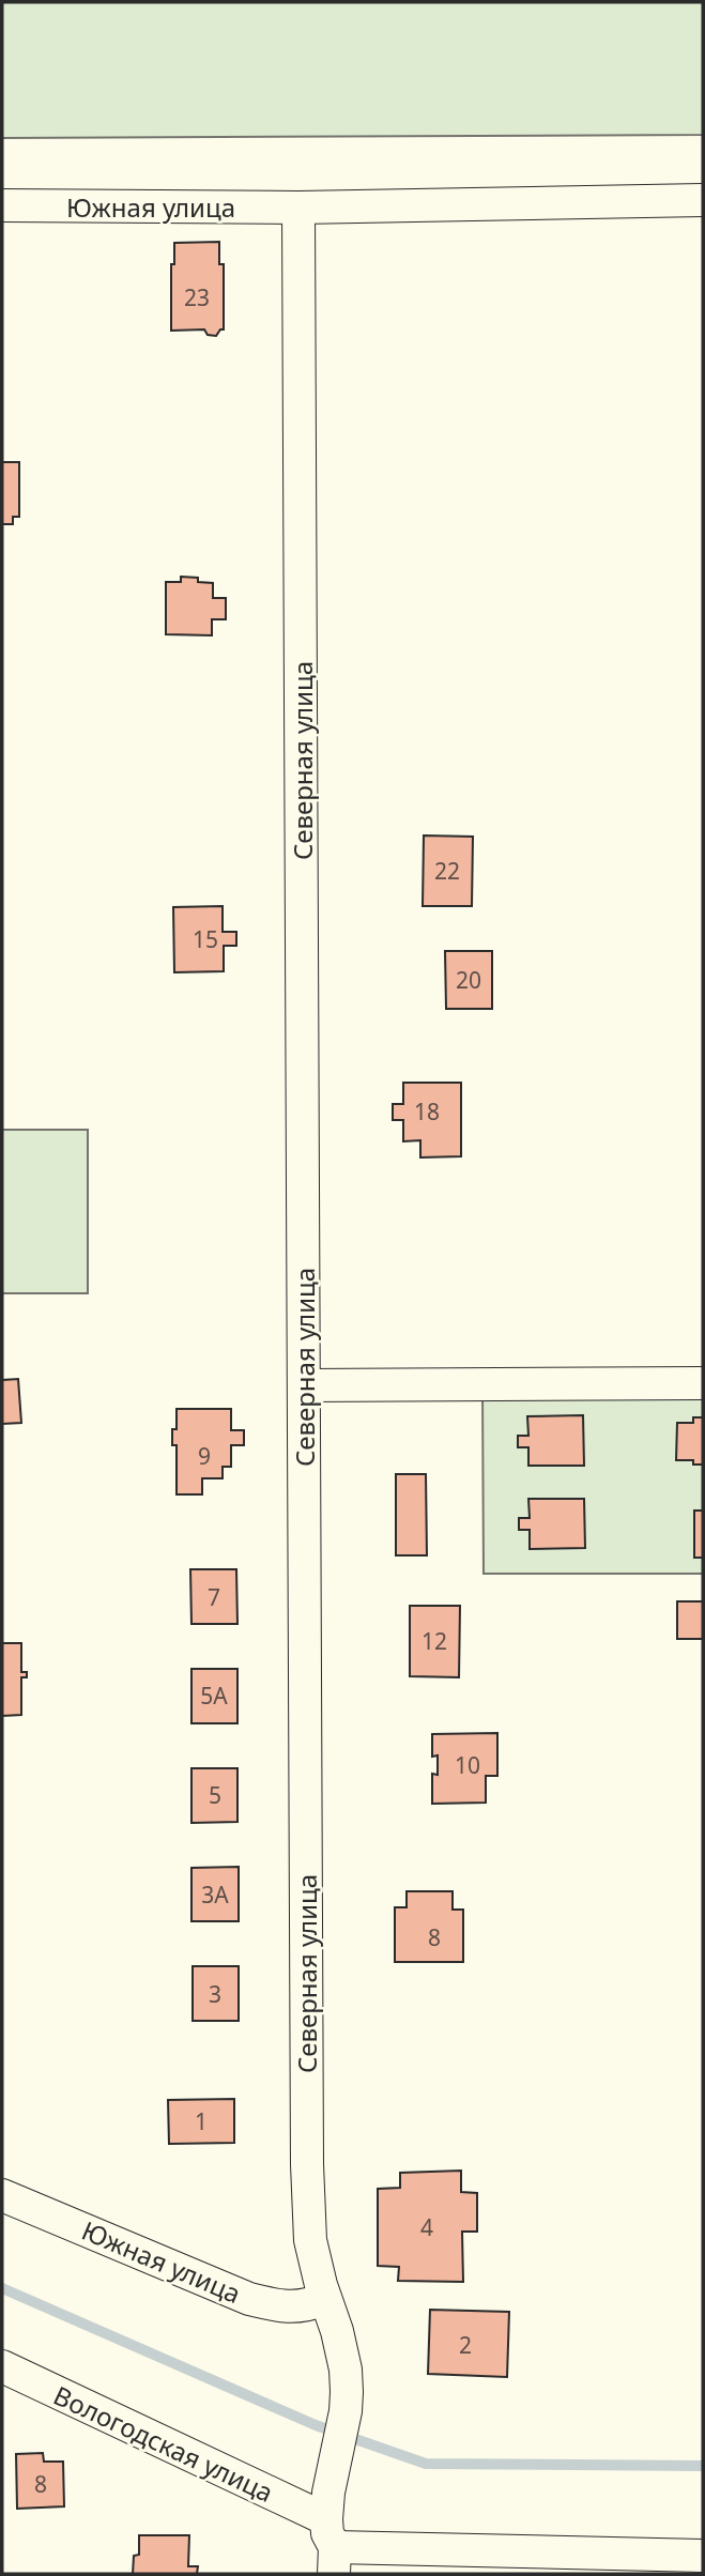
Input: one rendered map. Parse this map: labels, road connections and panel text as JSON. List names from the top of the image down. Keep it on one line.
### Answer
{"streets":{"street":["Южная улица","Северная улица","Вологодская улица"]},"crossings":[["Южная улица","Северная улица"],["Северная улица","Вологодская улица"]],"house_numbers":["23","22","15","20","18","9","7","12","5А","10","5","3А","8","3","1","4","2","8"]}
